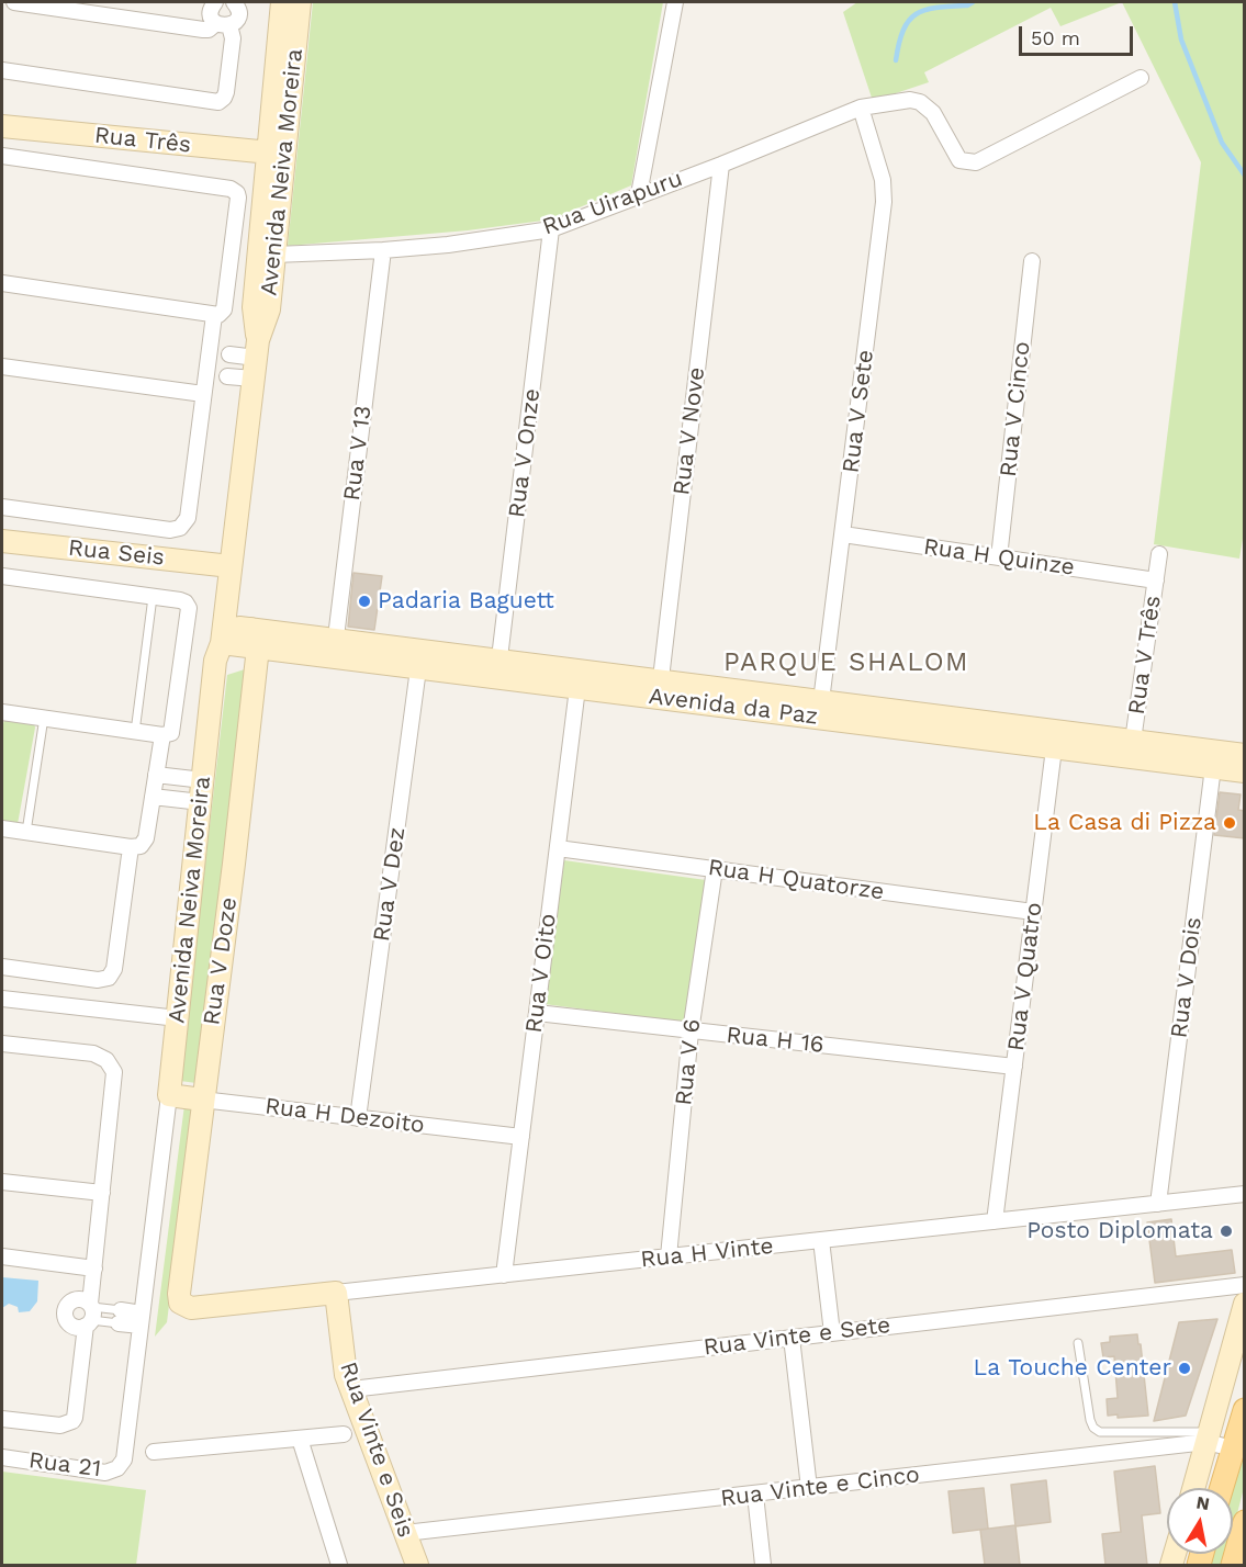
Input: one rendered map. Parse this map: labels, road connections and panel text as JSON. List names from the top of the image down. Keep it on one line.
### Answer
{"streets":{"street":["Rua Três","Avenida Neiva Moreira","Rua Uirapuru","Rua V Cinco","Rua V Sete","Rua V Nove","Rua V 13","Rua V Onze","Rua Seis","Rua H Quinze","Rua V Três","Avenida da Paz","Rua H Quatorze","Rua V Dez","Rua V Doze","Rua V Oito","Rua V Quatro","Rua V Dois","Rua H 16","Rua V 6","Rua H Dezoito","Rua H Vinte","Rua Vinte e Sete","Rua Vinte e Seis","Rua 21","Rua Vinte e Cinco"]},"crossings":[["Rua Três","Avenida Neiva Moreira"],["Avenida Neiva Moreira","Rua Uirapuru"],["Avenida Neiva Moreira","Rua Seis"],["Avenida Neiva Moreira","Avenida da Paz"],["Avenida Neiva Moreira","Rua H Dezoito"],["Avenida Neiva Moreira","Rua 21"],["Rua Uirapuru","Rua V Sete"],["Rua Uirapuru","Rua V Nove"],["Rua Uirapuru","Rua V 13"],["Rua Uirapuru","Rua V Onze"],["Rua V Cinco","Rua H Quinze"],["Rua V Sete","Rua H Quinze"],["Rua V Sete","Avenida da Paz"],["Rua V Nove","Avenida da Paz"],["Rua V 13","Avenida da Paz"],["Rua V Onze","Avenida da Paz"],["Rua H Quinze","Rua V Três"],["Rua V Três","Avenida da Paz"],["Avenida da Paz","Rua V Dez"],["Avenida da Paz","Rua V Doze"],["Avenida da Paz","Rua V Oito"],["Avenida da Paz","Rua V Quatro"],["Avenida da Paz","Rua V Dois"],["Rua H Quatorze","Rua V Oito"],["Rua H Quatorze","Rua V Quatro"],["Rua H Quatorze","Rua V 6"],["Rua V Dez","Rua H Dezoito"],["Rua V Doze","Rua H Dezoito"],["Rua V Doze","Rua H Vinte"],["Rua V Oito","Rua H 16"],["Rua V Oito","Rua H Dezoito"],["Rua V Oito","Rua H Vinte"],["Rua V Quatro","Rua H 16"],["Rua V Quatro","Rua H Vinte"],["Rua V Dois","Rua H Vinte"],["Rua H 16","Rua V 6"],["Rua V 6","Rua H Vinte"],["Rua H Vinte","Rua Vinte e Seis"],["Rua Vinte e Sete","Rua Vinte e Seis"],["Rua Vinte e Seis","Rua Vinte e Cinco"]],"districts":["PARQUE SHALOM"],"places":["Padaria Baguett","La Casa di Pizza","Posto Diplomata","La Touche Center"],"scale_bar":"50 m","north":"top"}
